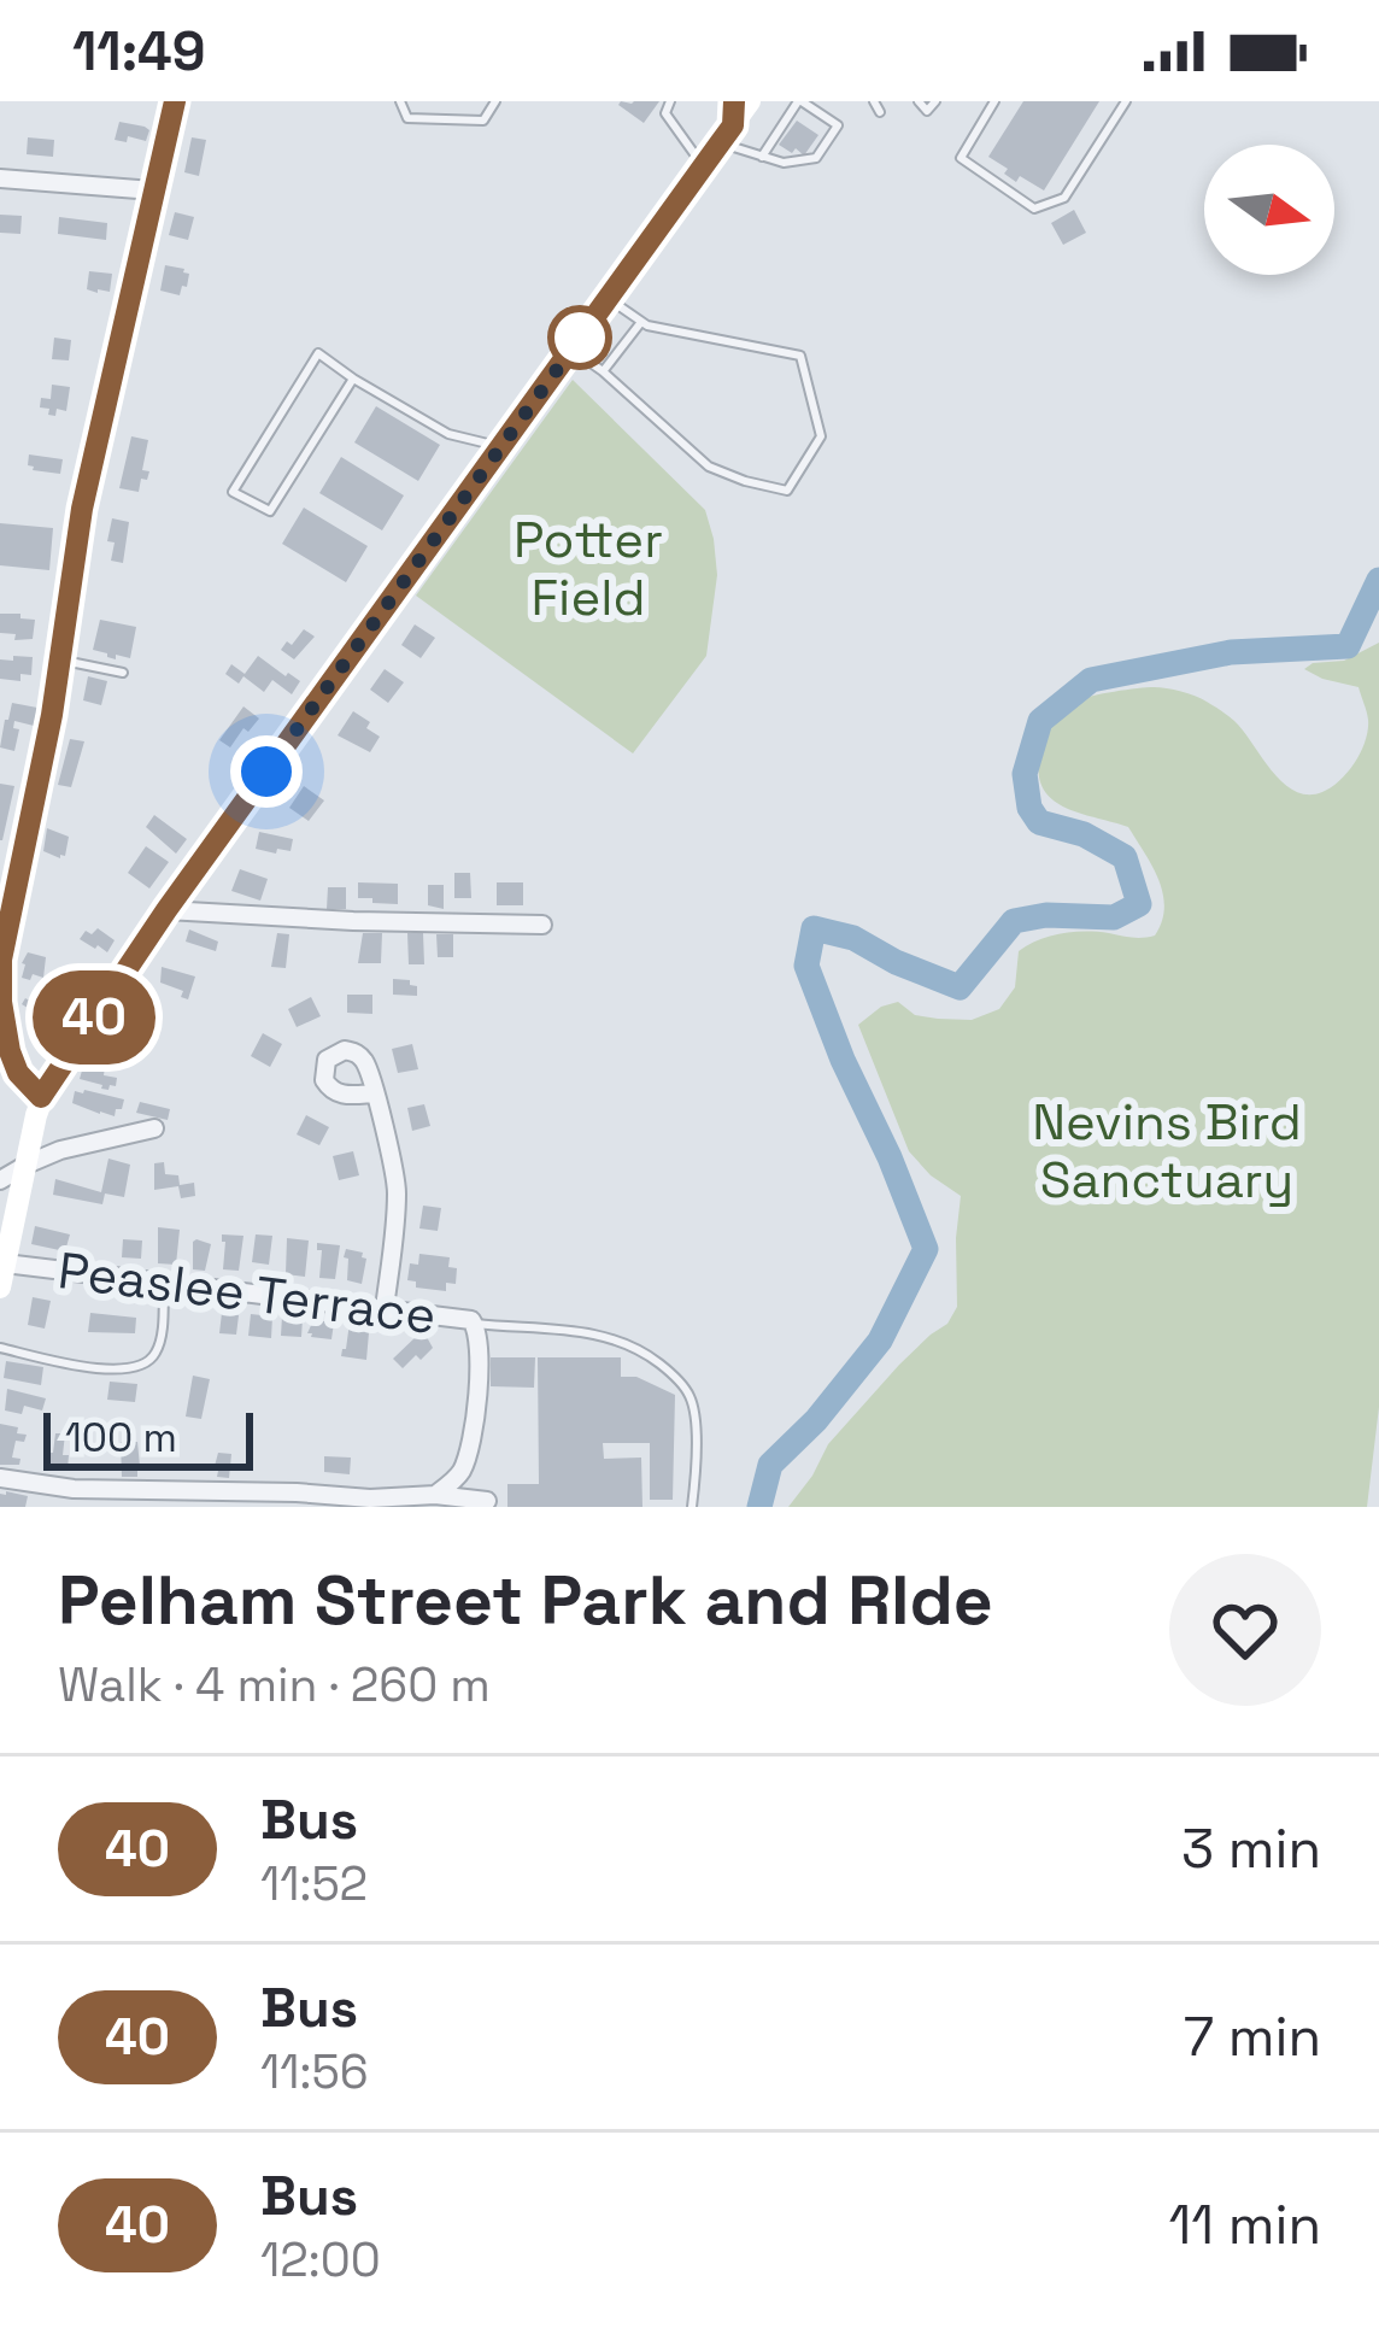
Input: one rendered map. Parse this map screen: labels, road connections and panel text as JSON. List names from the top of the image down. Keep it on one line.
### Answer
{"streets":{"street":["Peaslee Terrace"]},"parks":["Potter Field","Nevins Bird Sanctuary"],"lines":["bus line 40"],"scale_bar":"100 m","north":"right","page":{"status":"11:49","on_map":"40","scale":"100 m","heading":["Pelham Street Park and RIde","Walk · 4 min · 260 m"],"list":[{"mark":"40","name":"Bus","note":"11:52","value":"3 min"},{"mark":"40","name":"Bus","note":"11:56","value":"7 min"},{"mark":"40","name":"Bus","note":"12:00","value":"11 min"}]}}
